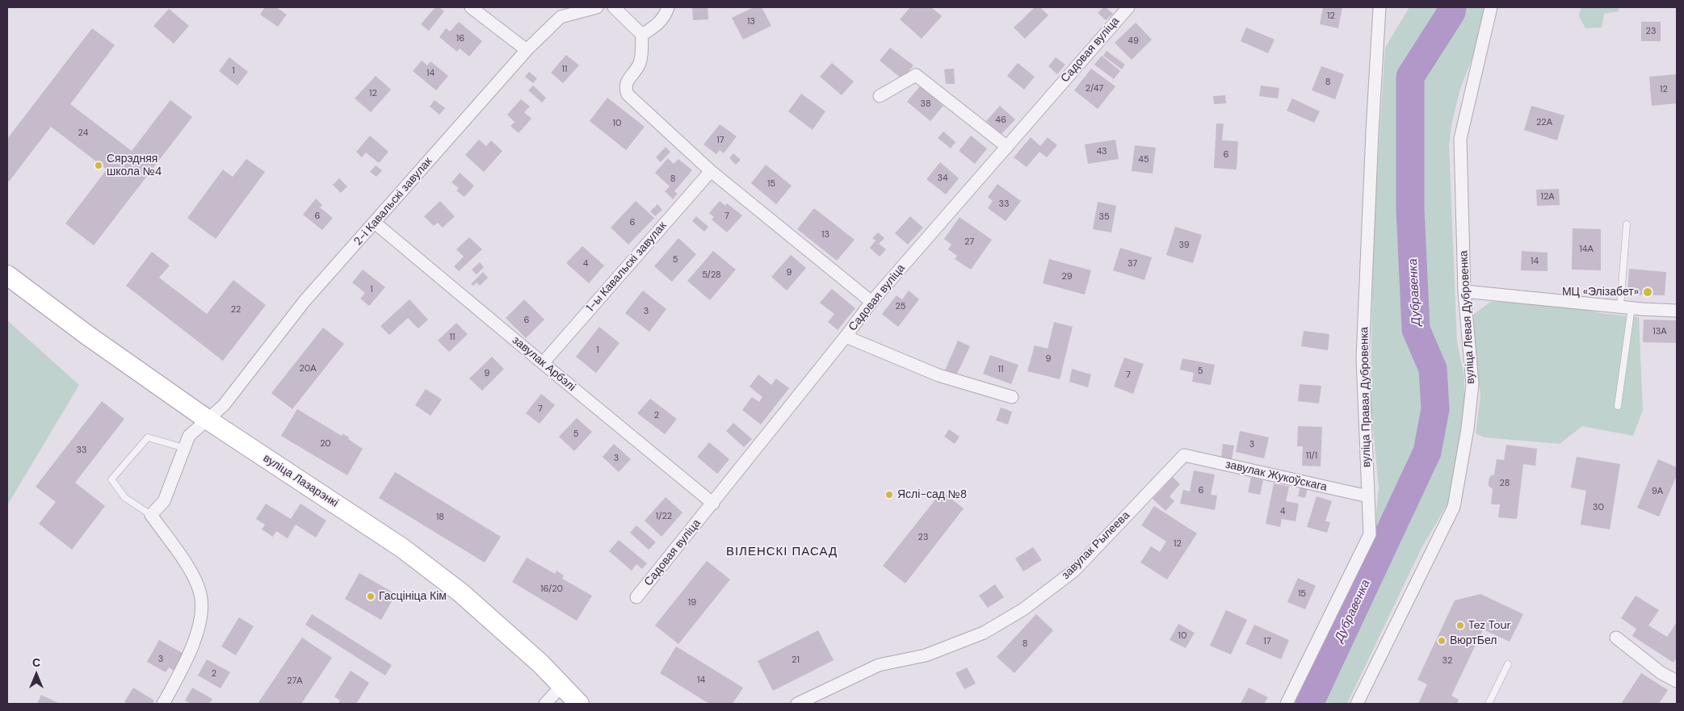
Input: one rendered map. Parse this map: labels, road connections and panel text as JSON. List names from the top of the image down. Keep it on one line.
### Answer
{"streets":{"main road":["вуліца Лазарэнкі"],"street":["Садовая вуліца","2-і Кавальскі завулак","1-ы Кавальскі завулак","вуліца Левая Дубровенка","завулак Арбэлі","вуліца Правая Дубровенка","завулак Жукоўскага","завулак Рылеева"]},"crossings":[["Садовая вуліца","завулак Арбэлі"],["2-і Кавальскі завулак","завулак Арбэлі"],["2-і Кавальскі завулак","вуліца Лазарэнкі"],["1-ы Кавальскі завулак","завулак Арбэлі"],["вуліца Правая Дубровенка","завулак Жукоўскага"],["завулак Жукоўскага","завулак Рылеева"]],"districts":["ВІЛЕНСКІ ПАСАД"],"water":["Дубравенка"],"places":["Сярэдняя школа №4","МЦ «Элізабет»","Яслі-сад №8","Гасцініца Кім","Tez Tour","ВюртБел"],"house_numbers":["12","13","23","16","49","11","1","14","8","2/47","12","12","38","46","22А","10","24","17","43","6","45","34","8","15","12А","33","6","7","35","6","13","27","39","14А","5","14","4","37","9","5/28","29","1","25","22","3","6","13А","11","1","9","20А","11","5","9","7","7","2","5","20","3","33","11/1","3","28","6","9А","30","4","1/22","18","23","12","16/20","15","19","10","17","8","3","21","32","2","14","27А"],"north":"top"}
